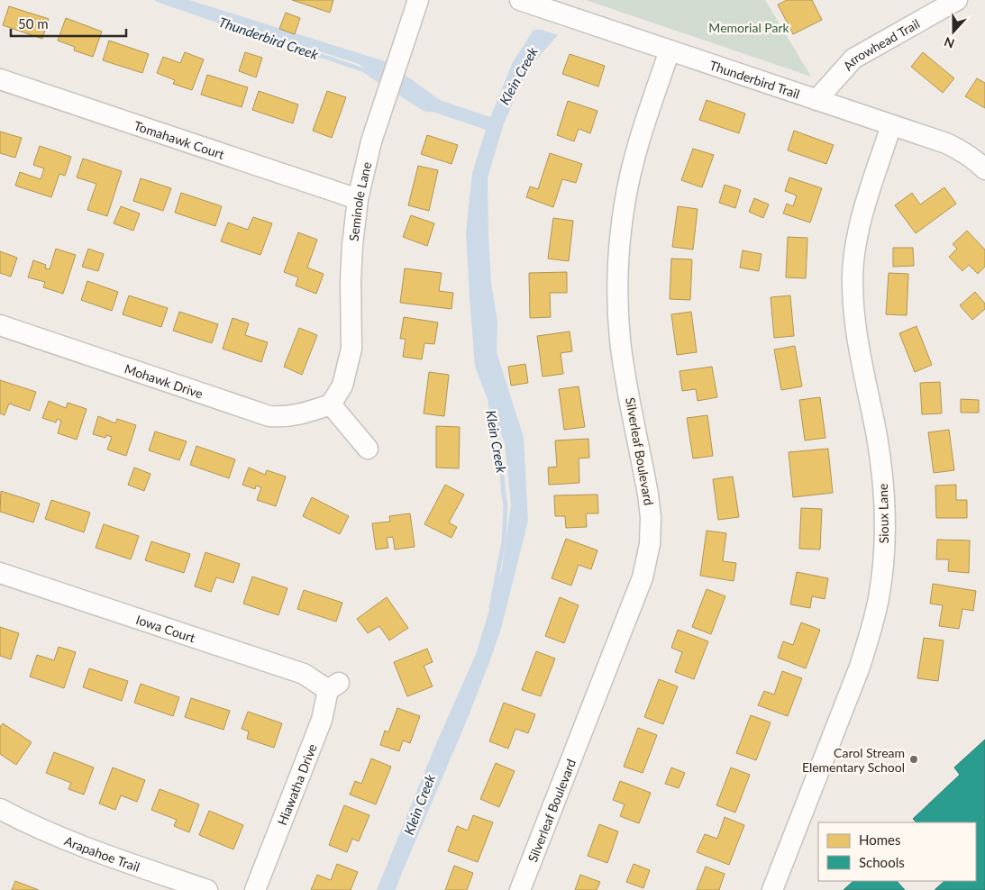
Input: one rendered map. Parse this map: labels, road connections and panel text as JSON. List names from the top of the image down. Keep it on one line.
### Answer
{"streets":{"street":["Arrowhead Trail","Thunderbird Trail","Tomahawk Court","Seminole Lane","Mohawk Drive","Silverleaf Boulevard","Sioux Lane","Iowa Court","Hiawatha Drive","Arapahoe Trail"]},"crossings":[["Arrowhead Trail","Thunderbird Trail"],["Thunderbird Trail","Silverleaf Boulevard"],["Thunderbird Trail","Sioux Lane"],["Tomahawk Court","Seminole Lane"],["Seminole Lane","Mohawk Drive"],["Iowa Court","Hiawatha Drive"]],"water":["Thunderbird Creek","Klein Creek"],"parks":["Memorial Park"],"places":["Carol Stream Elementary School"],"legend":["Homes","Schools"],"scale_bar":"50 m","north":"bottom"}
